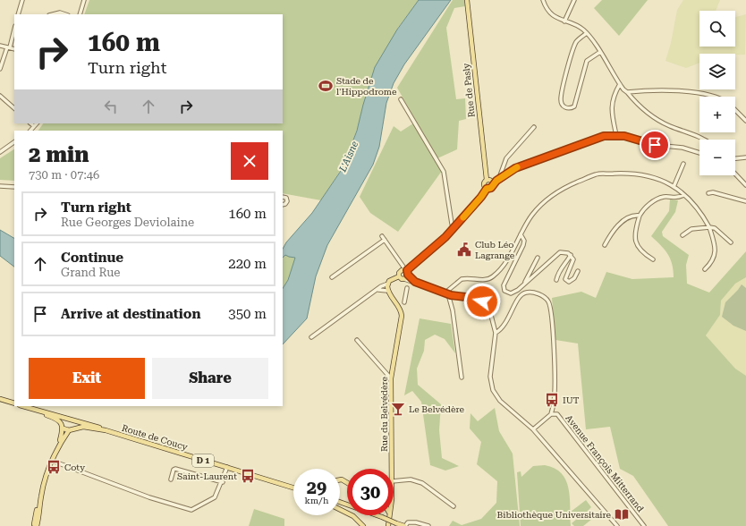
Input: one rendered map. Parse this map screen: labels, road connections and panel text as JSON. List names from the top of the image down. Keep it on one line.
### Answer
{"streets":{"main road":["Rue de Pasly","Rue du Belvédère","Route de Coucy","D 1"],"street":["Avenue François Mitterrand"]},"water":["L'Aisne"],"places":{"sports":["Stade de l'Hippodrome"],"public building":["Club Léo Lagrange"],"bus stop":["IUT","Coty","Saint-Laurent"],"bar":["Le Belvédère"],"library":["Bibliothèque Universitaire"]},"page":{"map_buttons":["+","−"],"turn":["160 m","Turn right"],"heading":["2 min","730 m · 07:46"],"list":[{"name":"Turn right","note":"Rue Georges Deviolaine","value":"160 m"},{"name":"Continue","note":"Grand Rue","value":"220 m"},{"name":"Arrive at destination","value":"350 m"}],"buttons":["Exit","Share"],"speed":"29 km/h","limit":"30"}}
